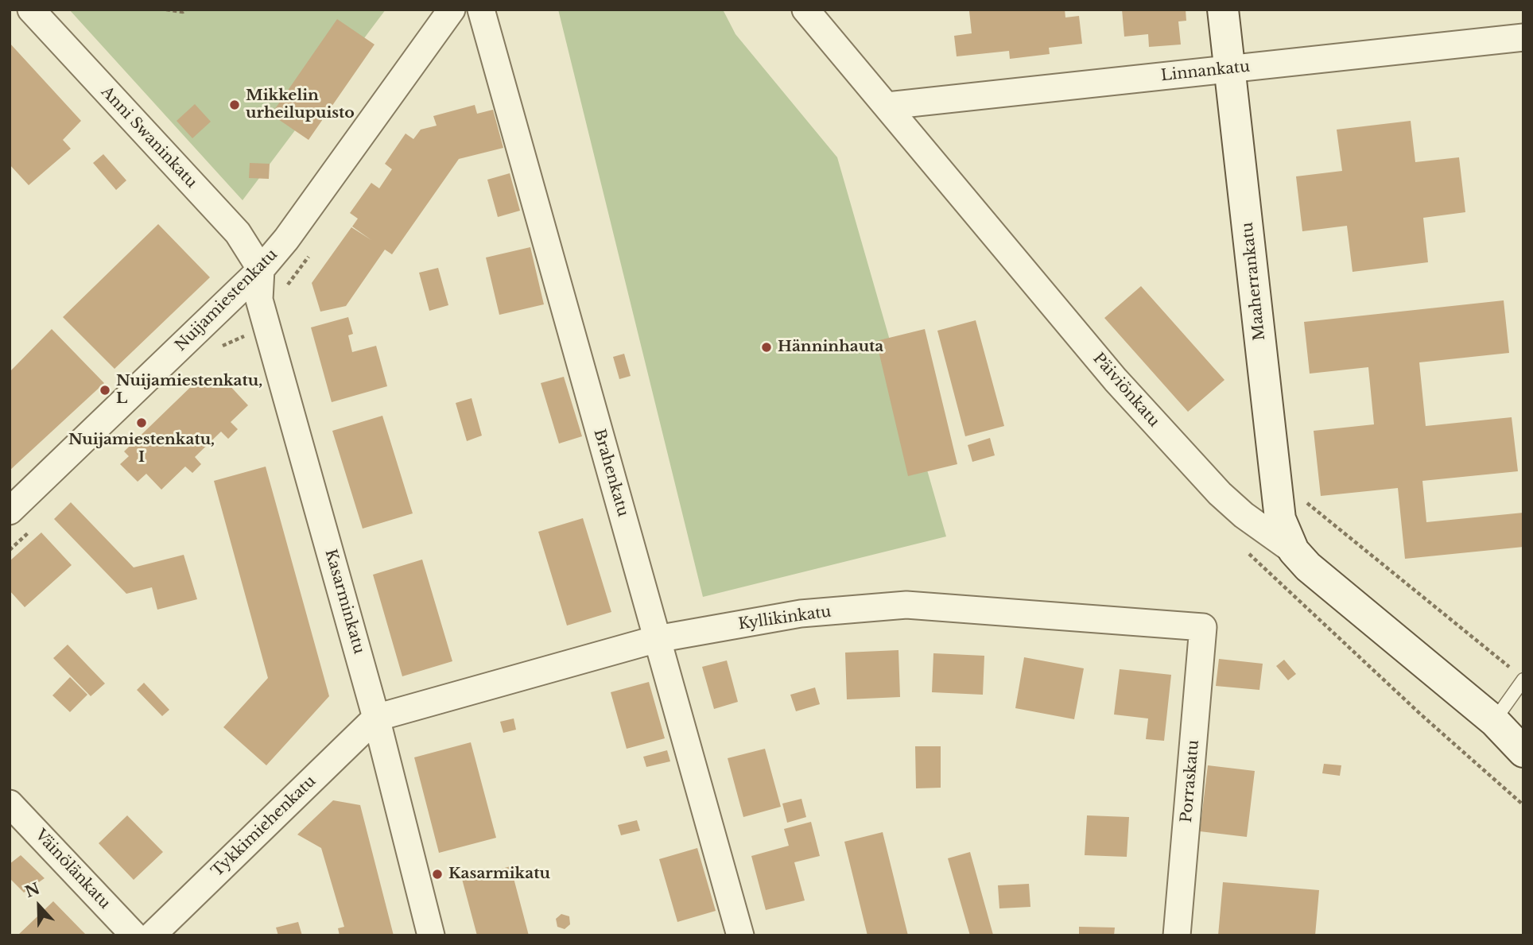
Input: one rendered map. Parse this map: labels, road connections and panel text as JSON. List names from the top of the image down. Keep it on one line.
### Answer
{"streets":{"main road":["Maaherrankatu","Päiviönkatu"],"street":["Linnankatu","Anni Swaninkatu","Nuijamiestenkatu","Brahenkatu","Kasarminkatu","Kyllikinkatu","Porraskatu","Tykkimiehenkatu","Väinölänkatu"]},"crossings":[["Linnankatu","Maaherrankatu"],["Linnankatu","Päiviönkatu"],["Anni Swaninkatu","Nuijamiestenkatu"],["Anni Swaninkatu","Kasarminkatu"],["Maaherrankatu","Päiviönkatu"],["Nuijamiestenkatu","Kasarminkatu"],["Brahenkatu","Kyllikinkatu"],["Kasarminkatu","Kyllikinkatu"],["Kasarminkatu","Tykkimiehenkatu"],["Kyllikinkatu","Porraskatu"],["Kyllikinkatu","Tykkimiehenkatu"]],"places":["Mikkelin urheilupuisto","Hänninhauta","Nuijamiestenkatu, L","Nuijamiestenkatu, I","Kasarmikatu"],"north":"top"}
